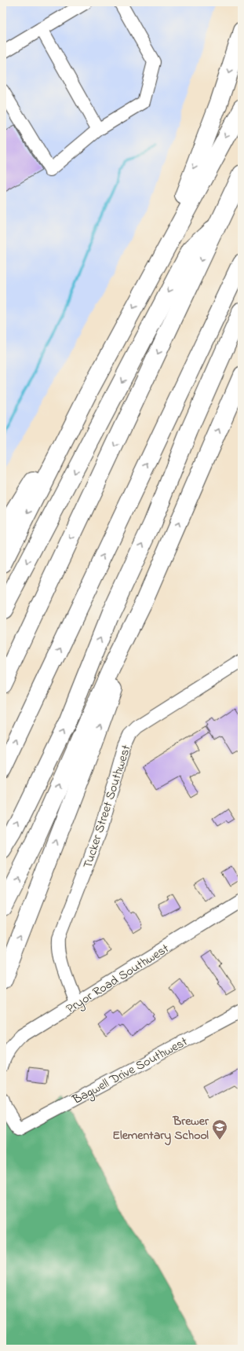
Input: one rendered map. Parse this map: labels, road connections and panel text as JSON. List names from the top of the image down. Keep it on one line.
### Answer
{"streets":{"street":["Tucker Street Southwest","Pryor Road Southwest","Bagwell Drive Southwest"]},"crossings":[["Tucker Street Southwest","Pryor Road Southwest"]],"places":{"school or university":["Brewer Elementary School"]}}
